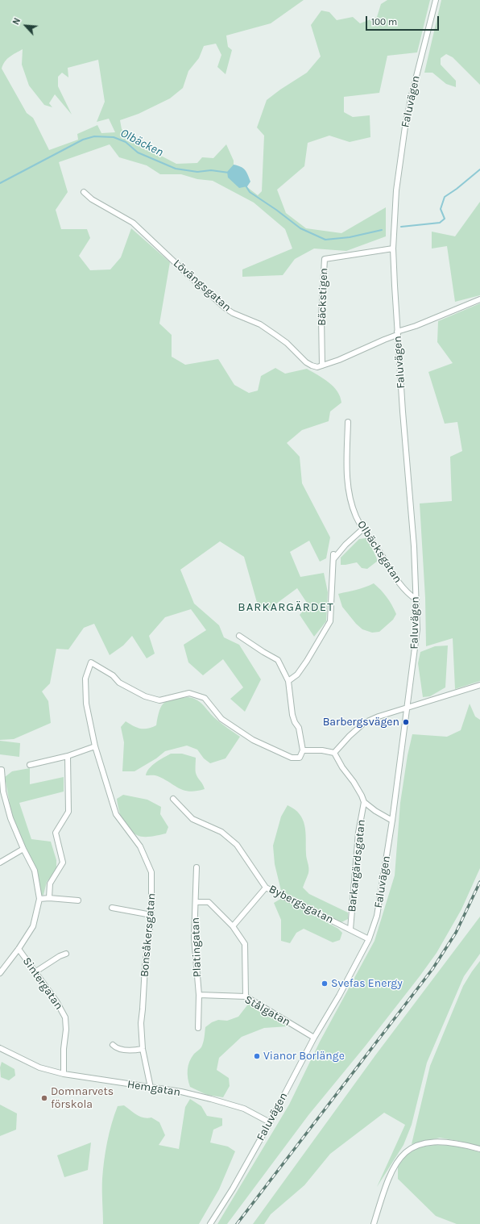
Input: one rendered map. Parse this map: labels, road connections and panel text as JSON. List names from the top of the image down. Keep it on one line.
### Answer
{"streets":{"street":["Faluvägen","Lövängsgatan","Bäckstigen","Olbäcksgatan","Barkargärdsgatan","Bybergsgatan","Bonsåkersgatan","Platingatan","Sintergatan","Stålgatan","Hemgatan"]},"crossings":[["Faluvägen","Bäckstigen"],["Faluvägen","Olbäcksgatan"],["Faluvägen","Barkargärdsgatan"],["Faluvägen","Stålgatan"],["Faluvägen","Hemgatan"],["Lövängsgatan","Bäckstigen"],["Barkargärdsgatan","Bybergsgatan"],["Bonsåkersgatan","Hemgatan"],["Platingatan","Stålgatan"],["Sintergatan","Hemgatan"]],"districts":["BARKARGÄRDET"],"water":["Olbäcken"],"places":["Barbergsvägen","Svefas Energy","Vianor Borlänge","Domnarvets förskola"],"scale_bar":"100 m","north":"top left"}
